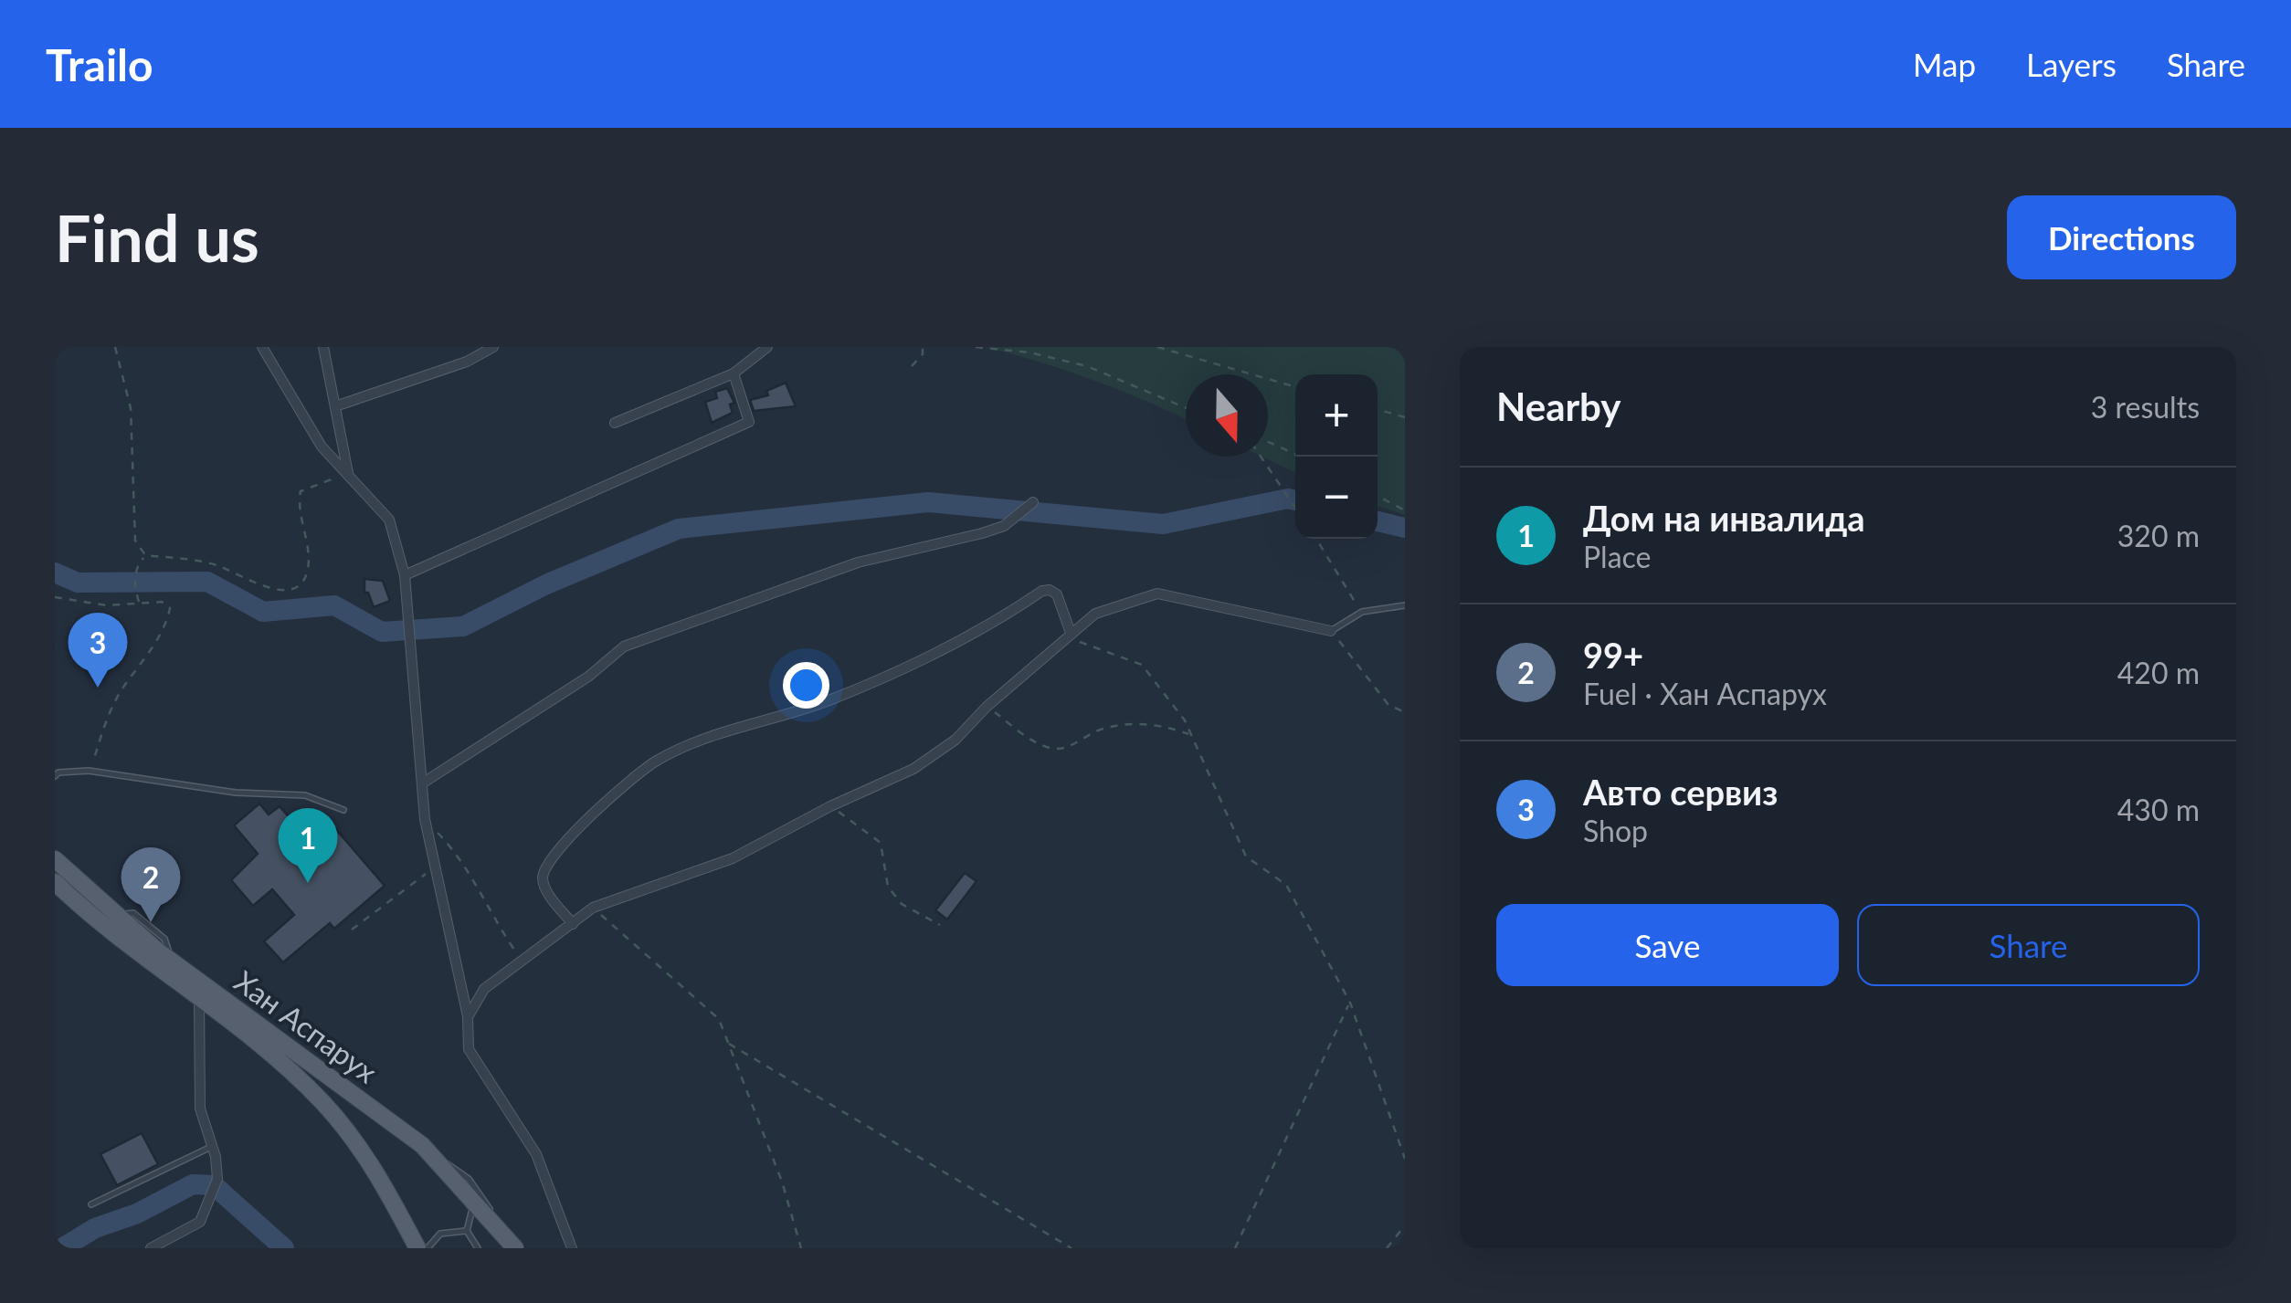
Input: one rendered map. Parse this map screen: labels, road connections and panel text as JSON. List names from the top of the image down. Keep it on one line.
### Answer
{"streets":{"main road":["Хан Аспарух"]},"north":"bottom","page":{"header":"Trailo","nav":["Map","Layers","Share"],"buttons":["Directions",["Save","Share"]],"title":"Find us","heading":["Nearby","3 results"],"map_buttons":["+","−"],"list":[{"mark":"1","name":"Дом на инвалида","note":"Place","value":"320 m"},{"mark":"2","name":"99+","note":"Fuel · Хан Аспарух","value":"420 m"},{"mark":"3","name":"Авто сервиз","note":"Shop","value":"430 m"}],"pins":["3","1","2"]}}
